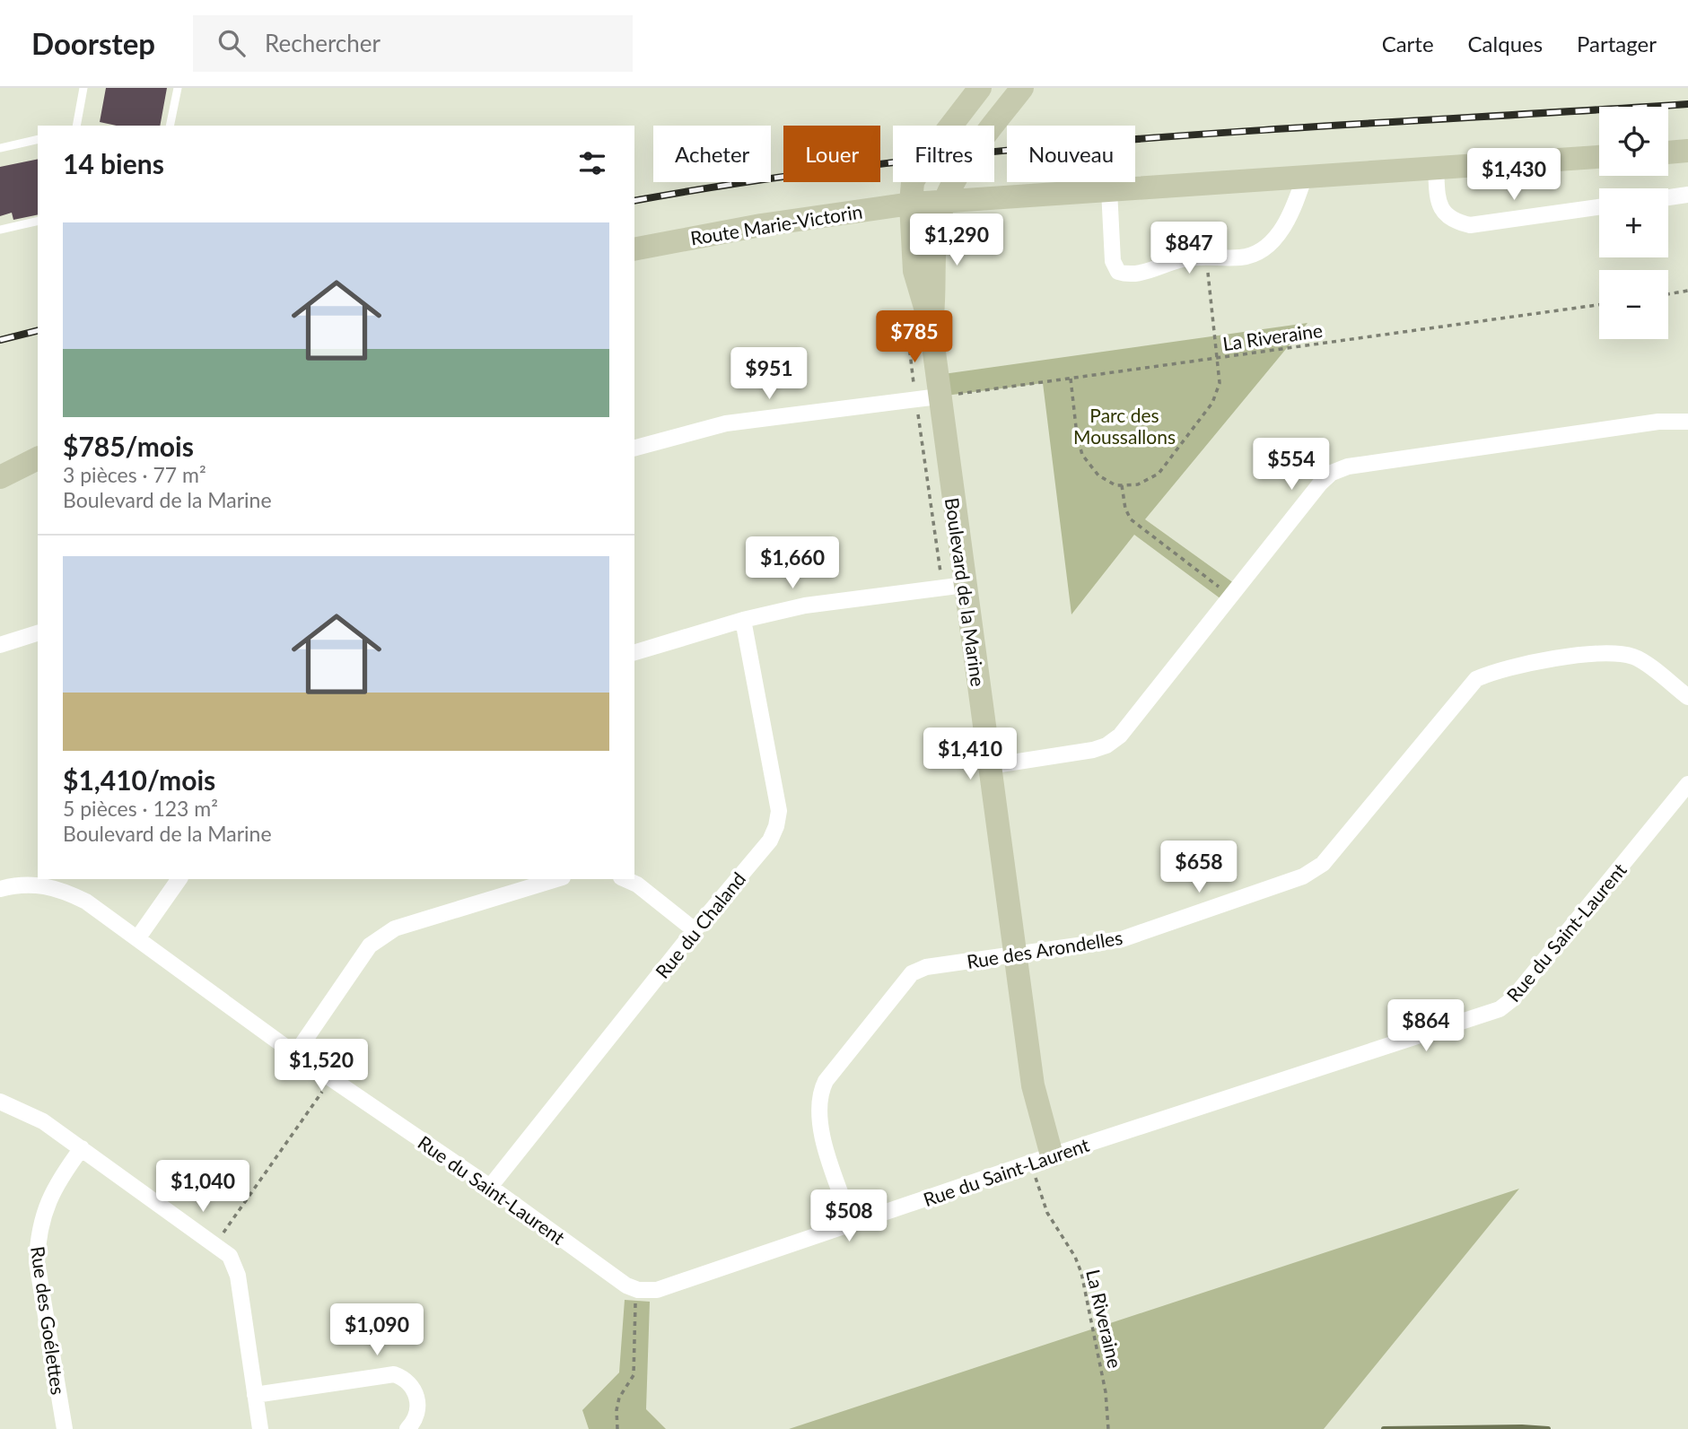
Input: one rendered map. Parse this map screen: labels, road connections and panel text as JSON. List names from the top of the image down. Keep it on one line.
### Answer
{"streets":{"street":["Route Marie-Victorin","Boulevard de la Marine","Rue du Chaland","Rue du Saint-Laurent","Rue des Arondelles","Rue des Goélettes"],"path":["La Riveraine"]},"crossings":[["Route Marie-Victorin","Boulevard de la Marine"],["La Riveraine","Boulevard de la Marine"],["La Riveraine","Rue du Saint-Laurent"],["Boulevard de la Marine","Rue du Saint-Laurent"],["Boulevard de la Marine","Rue des Arondelles"],["Rue du Chaland","Rue du Saint-Laurent"],["Rue du Saint-Laurent","Rue des Arondelles"]],"parks":["Parc des Moussallons"],"page":{"header":"Doorstep","search":"Rechercher","nav":["Carte","Calques","Partager"],"map_buttons":["+","−"],"chip":["Acheter","Louer","Filtres","Nouveau"],"heading":"14 biens","price":["$1,430","$1,290","$847","$785","$951","$554","$1,660","$1,410","$658","$864","$1,520","$1,040","$508","$1,090"],"list":[{"name":"$785/mois","note":"3 pièces · 77 m² · Boulevard de la Marine"},{"name":"$1,410/mois","note":"5 pièces · 123 m² · Boulevard de la Marine"}]}}
